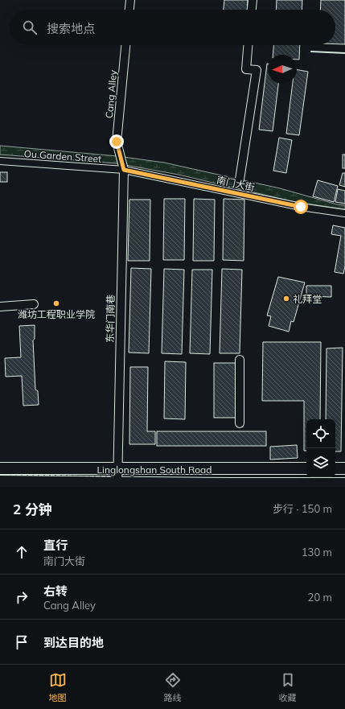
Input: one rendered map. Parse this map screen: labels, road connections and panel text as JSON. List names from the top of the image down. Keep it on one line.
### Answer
{"streets":{"main road":["Linglongshan South Road"],"street":["Cang Alley","Ou Garden Street","南门大街","东华门南巷"]},"crossings":[["Cang Alley","Ou Garden Street"],["Cang Alley","南门大街"],["Cang Alley","东华门南巷"],["Ou Garden Street","南门大街"],["Ou Garden Street","东华门南巷"],["南门大街","东华门南巷"],["东华门南巷","Linglongshan South Road"]],"places":["礼拜堂","潍坊工程职业学院"],"north":"left","page":{"search":"搜索地点","heading":["2 分钟","步行 · 150 m"],"list":[["直行","南门大街","130 m"],["右转","Cang Alley","20 m"],"到达目的地"],"nav":["地图","路线","收藏"]}}
